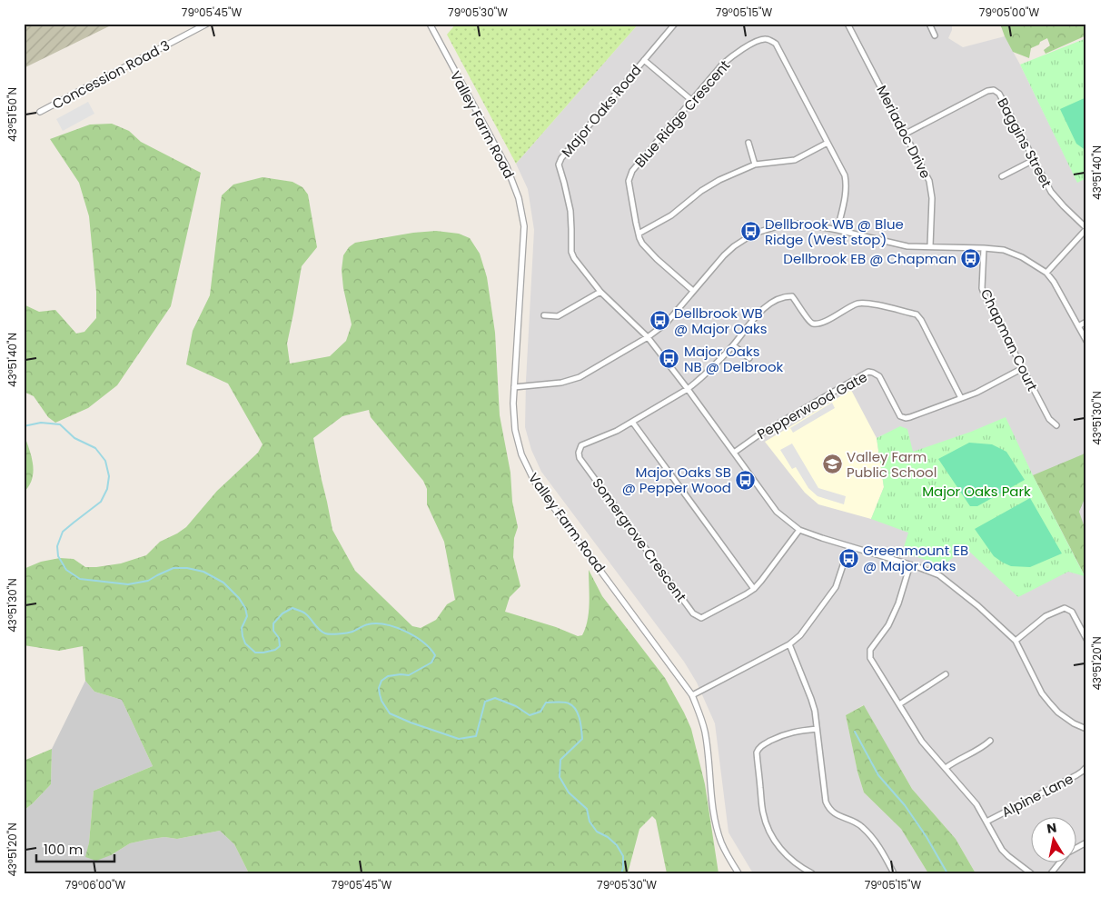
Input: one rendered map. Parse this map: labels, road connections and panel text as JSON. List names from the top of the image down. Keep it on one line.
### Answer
{"streets":{"street":["Concession Road 3","Major Oaks Road","Blue Ridge Crescent","Valley Farm Road","Meriadoc Drive","Baggins Street","Chapman Court","Pepperwood Gate","Somergrove Crescent","Alpine Lane"]},"crossings":[["Major Oaks Road","Pepperwood Gate"],["Major Oaks Road","Somergrove Crescent"],["Meriadoc Drive","Baggins Street"],["Chapman Court","Pepperwood Gate"],["Pepperwood Gate","Somergrove Crescent"]],"parks":["Major Oaks Park"],"places":{"bus stop":["Dellbrook WB @ Blue Ridge (West stop)","Dellbrook EB @ Chapman","Dellbrook WB @ Major Oaks","Major Oaks NB @ Delbrook","Major Oaks SB @ Pepper Wood","Greenmount EB @ Major Oaks"],"school or university":["Valley Farm Public School"]},"scale_bar":"100 m","north":"top","coordinates":["79°05'45\"W","79°05'30\"W","79°05'15\"W","79°05'00\"W","43°51'50\"N","43°51'40\"N","43°51'30\"N","43°51'20\"N","79°06'00\"W"]}
